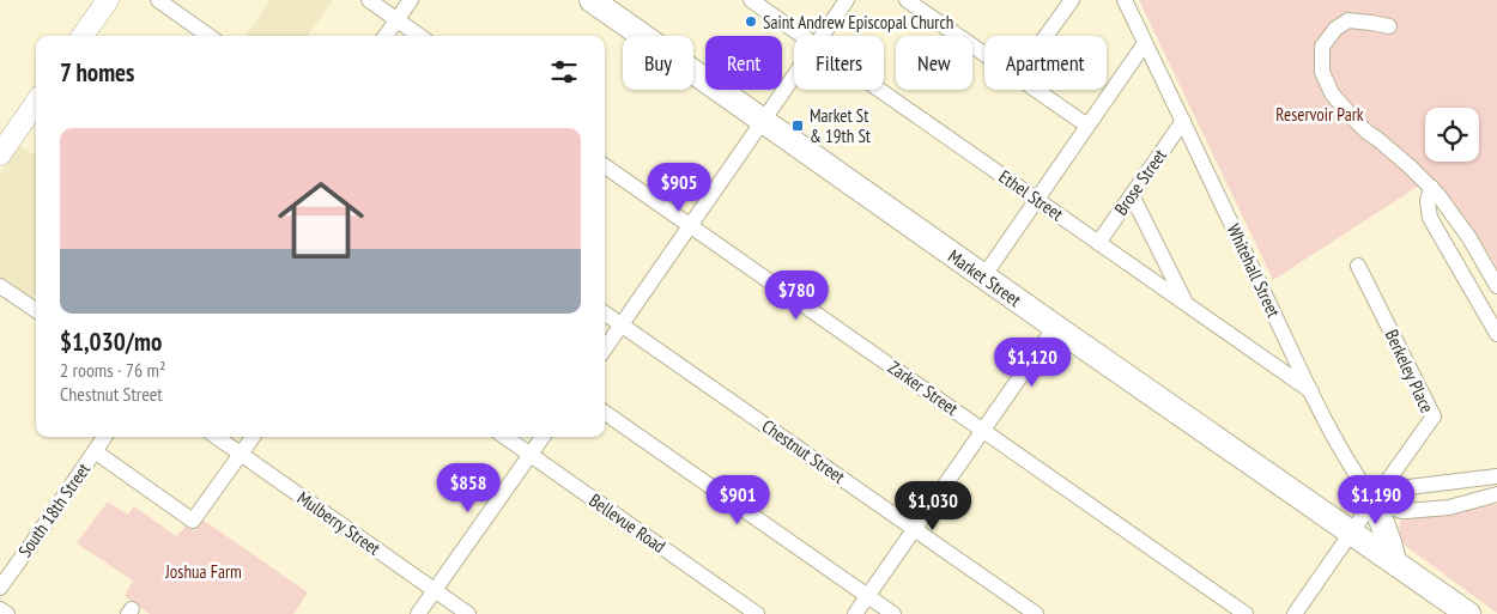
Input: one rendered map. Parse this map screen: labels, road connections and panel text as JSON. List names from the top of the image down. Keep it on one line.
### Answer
{"streets":{"main road":["Market Street"],"street":["Brose Street","Ethel Street","Whitehall Street","Berkeley Place","Zarker Street","Chestnut Street","South 18th Street","Mulberry Street","Bellevue Road"]},"crossings":[["Brose Street","Ethel Street"],["Brose Street","Whitehall Street"],["Ethel Street","Whitehall Street"],["Whitehall Street","Berkeley Place"]],"parks":["Reservoir Park","Joshua Farm"],"places":{"other":["Saint Andrew Episcopal Church"],"transit":["Market St & 19th St"]},"page":{"chip":["Buy","Rent","Filters","New","Apartment"],"heading":"7 homes","list":[{"name":"$1,030/mo","note":"2 rooms · 76 m² · Chestnut Street"}],"price":["$905","$780","$1,120","$858","$901","$1,190","$1,030"]}}
